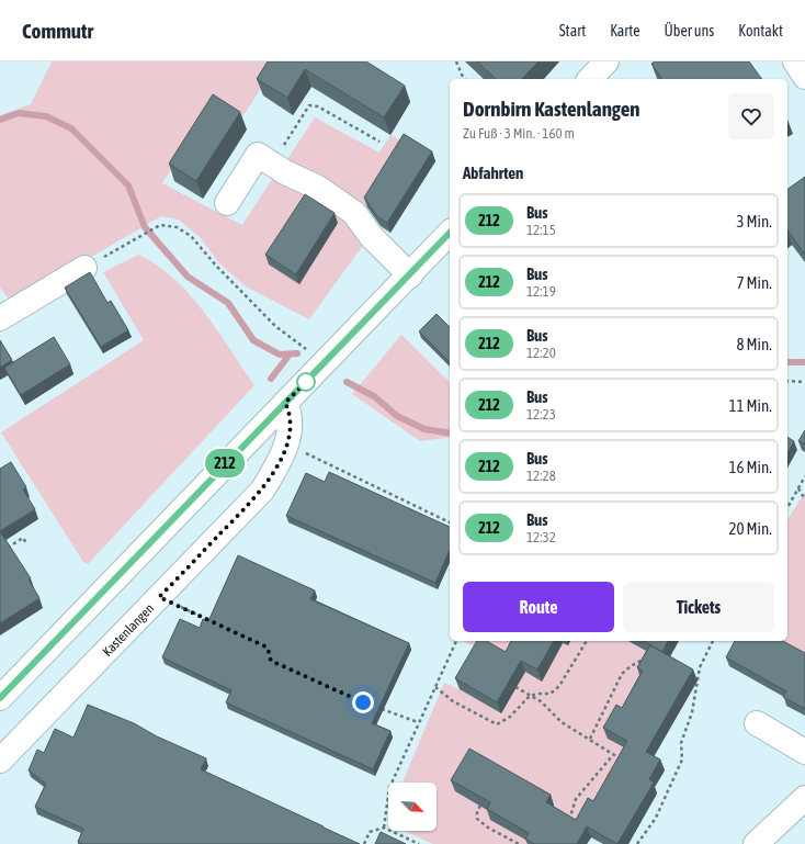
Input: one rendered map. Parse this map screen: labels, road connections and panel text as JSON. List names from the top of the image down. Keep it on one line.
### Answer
{"streets":{"street":["Kastenlangen"]},"lines":["bus line 212"],"north":"bottom right","page":{"header":"Commutr","nav":["Start","Karte","Über uns","Kontakt"],"on_map":"212","heading":[["Dornbirn Kastenlangen","Zu Fuß · 3 Min. · 160 m"],"Abfahrten"],"list":[{"mark":"212","name":"Bus","note":"12:15","value":"3 Min."},{"mark":"212","name":"Bus","note":"12:19","value":"7 Min."},{"mark":"212","name":"Bus","note":"12:20","value":"8 Min."},{"mark":"212","name":"Bus","note":"12:23","value":"11 Min."},{"mark":"212","name":"Bus","note":"12:28","value":"16 Min."},{"mark":"212","name":"Bus","note":"12:32","value":"20 Min."}],"buttons":["Route","Tickets"]}}
